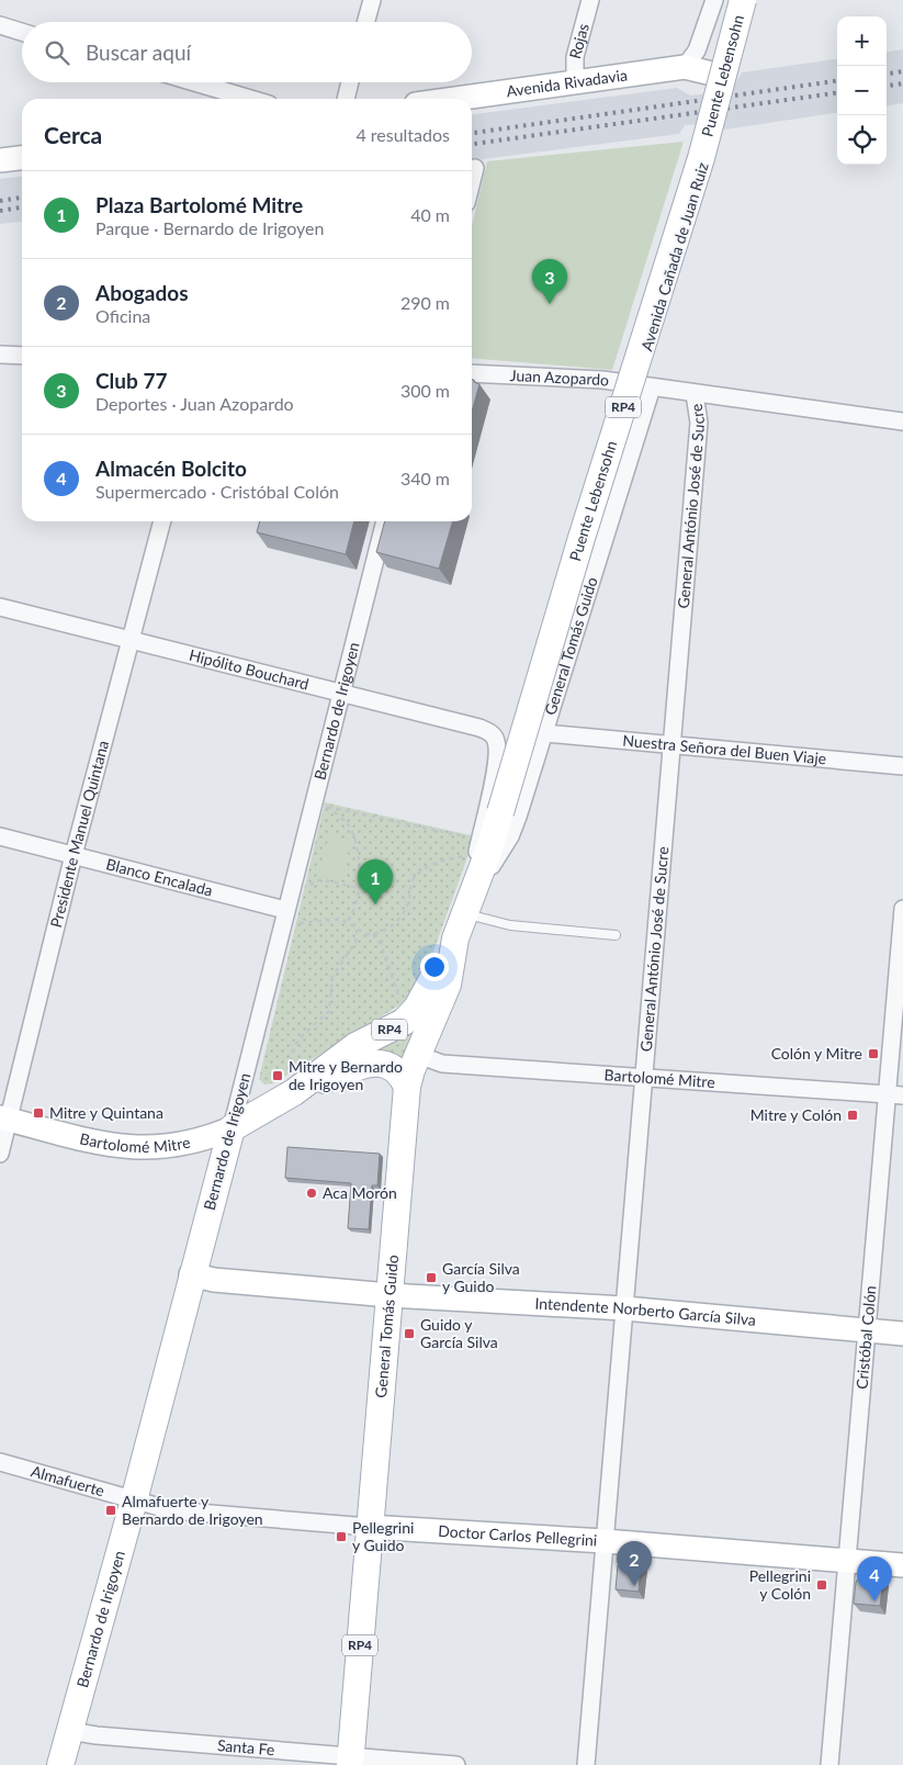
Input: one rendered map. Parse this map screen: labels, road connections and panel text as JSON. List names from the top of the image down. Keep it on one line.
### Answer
{"streets":{"main road":["Puente Lebensohn","RP4","General Tomás Guido","Bernardo de Irigoyen","Bartolomé Mitre"],"street":["Rojas","Avenida Rivadavia","Avenida Cañada de Juan Ruiz","Juan Azopardo","General António José de Sucre","Hipólito Bouchard","Nuestra Señora del Buen Viaje","Presidente Manuel Quintana","Blanco Encalada","Intendente Norberto García Silva","Cristóbal Colón","Almafuerte","Doctor Carlos Pellegrini","Santa Fe"]},"crossings":[["Rojas","Avenida Rivadavia"],["Puente Lebensohn","Avenida Cañada de Juan Ruiz"],["Puente Lebensohn","General Tomás Guido"],["Avenida Rivadavia","Avenida Cañada de Juan Ruiz"],["Avenida Cañada de Juan Ruiz","Juan Azopardo"],["Avenida Cañada de Juan Ruiz","General Tomás Guido"],["Juan Azopardo","General António José de Sucre"],["Juan Azopardo","General Tomás Guido"],["General António José de Sucre","Nuestra Señora del Buen Viaje"],["General António José de Sucre","Bartolomé Mitre"],["General António José de Sucre","Intendente Norberto García Silva"],["General António José de Sucre","Doctor Carlos Pellegrini"],["General Tomás Guido","Hipólito Bouchard"],["General Tomás Guido","Nuestra Señora del Buen Viaje"],["General Tomás Guido","Bartolomé Mitre"],["General Tomás Guido","Intendente Norberto García Silva"],["General Tomás Guido","Doctor Carlos Pellegrini"],["General Tomás Guido","Santa Fe"],["Hipólito Bouchard","Bernardo de Irigoyen"],["Hipólito Bouchard","Presidente Manuel Quintana"],["Bernardo de Irigoyen","Blanco Encalada"],["Bernardo de Irigoyen","Bartolomé Mitre"],["Bernardo de Irigoyen","Intendente Norberto García Silva"],["Bernardo de Irigoyen","Almafuerte"],["Bernardo de Irigoyen","Doctor Carlos Pellegrini"],["Bernardo de Irigoyen","Santa Fe"],["Presidente Manuel Quintana","Blanco Encalada"],["Presidente Manuel Quintana","Bartolomé Mitre"],["Bartolomé Mitre","Cristóbal Colón"],["Intendente Norberto García Silva","Cristóbal Colón"],["Cristóbal Colón","Doctor Carlos Pellegrini"],["Almafuerte","Doctor Carlos Pellegrini"]],"places":{"transit":["Colón y Mitre","Mitre y Bernardo de Irigoyen","Mitre y Quintana","Mitre y Colón","García Silva y Guido","Guido y García Silva","Almafuerte y Bernardo de Irigoyen","Pellegrini y Guido","Pellegrini y Colón"],"other":["Aca Morón"]},"page":{"map_buttons":["+","−"],"search":"Buscar aquí","heading":["Cerca","4 resultados"],"list":[{"mark":"1","name":"Plaza Bartolomé Mitre","note":"Parque · Bernardo de Irigoyen","value":"40 m"},{"mark":"2","name":"Abogados","note":"Oficina","value":"290 m"},{"mark":"3","name":"Club 77","note":"Deportes · Juan Azopardo","value":"300 m"},{"mark":"4","name":"Almacén Bolcito","note":"Supermercado · Cristóbal Colón","value":"340 m"}],"pins":["3","1","2","4"]}}
